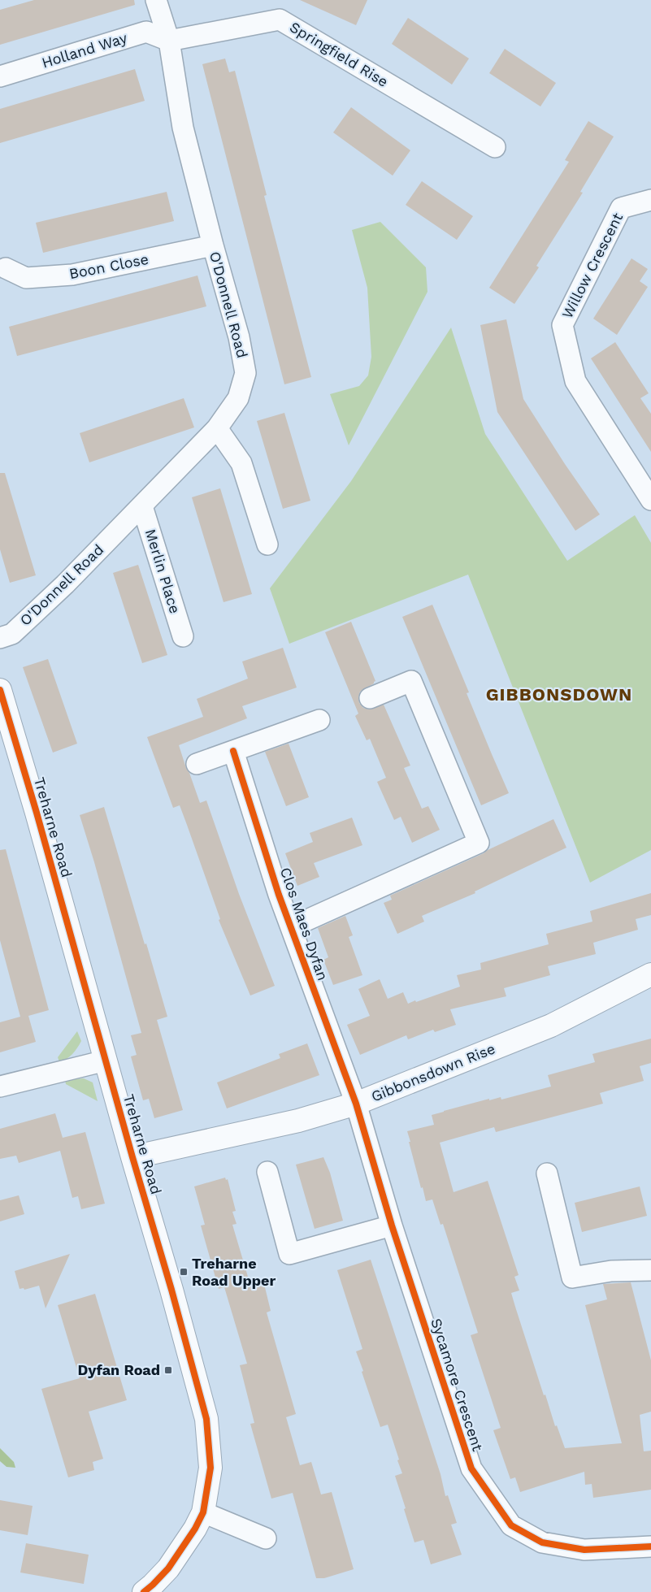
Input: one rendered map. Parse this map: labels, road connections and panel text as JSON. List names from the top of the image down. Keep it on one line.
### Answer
{"streets":{"street":["Holland Way","Springfield Rise","Willow Crescent","Boon Close","O'Donnell Road","Merlin Place","Treharne Road","Clos Maes Dyfan","Gibbonsdown Rise","Sycamore Crescent"]},"crossings":[["Holland Way","Springfield Rise"],["Holland Way","O'Donnell Road"],["Springfield Rise","O'Donnell Road"],["Boon Close","O'Donnell Road"],["O'Donnell Road","Merlin Place"],["Treharne Road","Gibbonsdown Rise"],["Clos Maes Dyfan","Gibbonsdown Rise"],["Clos Maes Dyfan","Sycamore Crescent"],["Gibbonsdown Rise","Sycamore Crescent"]],"districts":["GIBBONSDOWN"],"places":{"transit":["Treharne Road Upper","Dyfan Road"]}}
